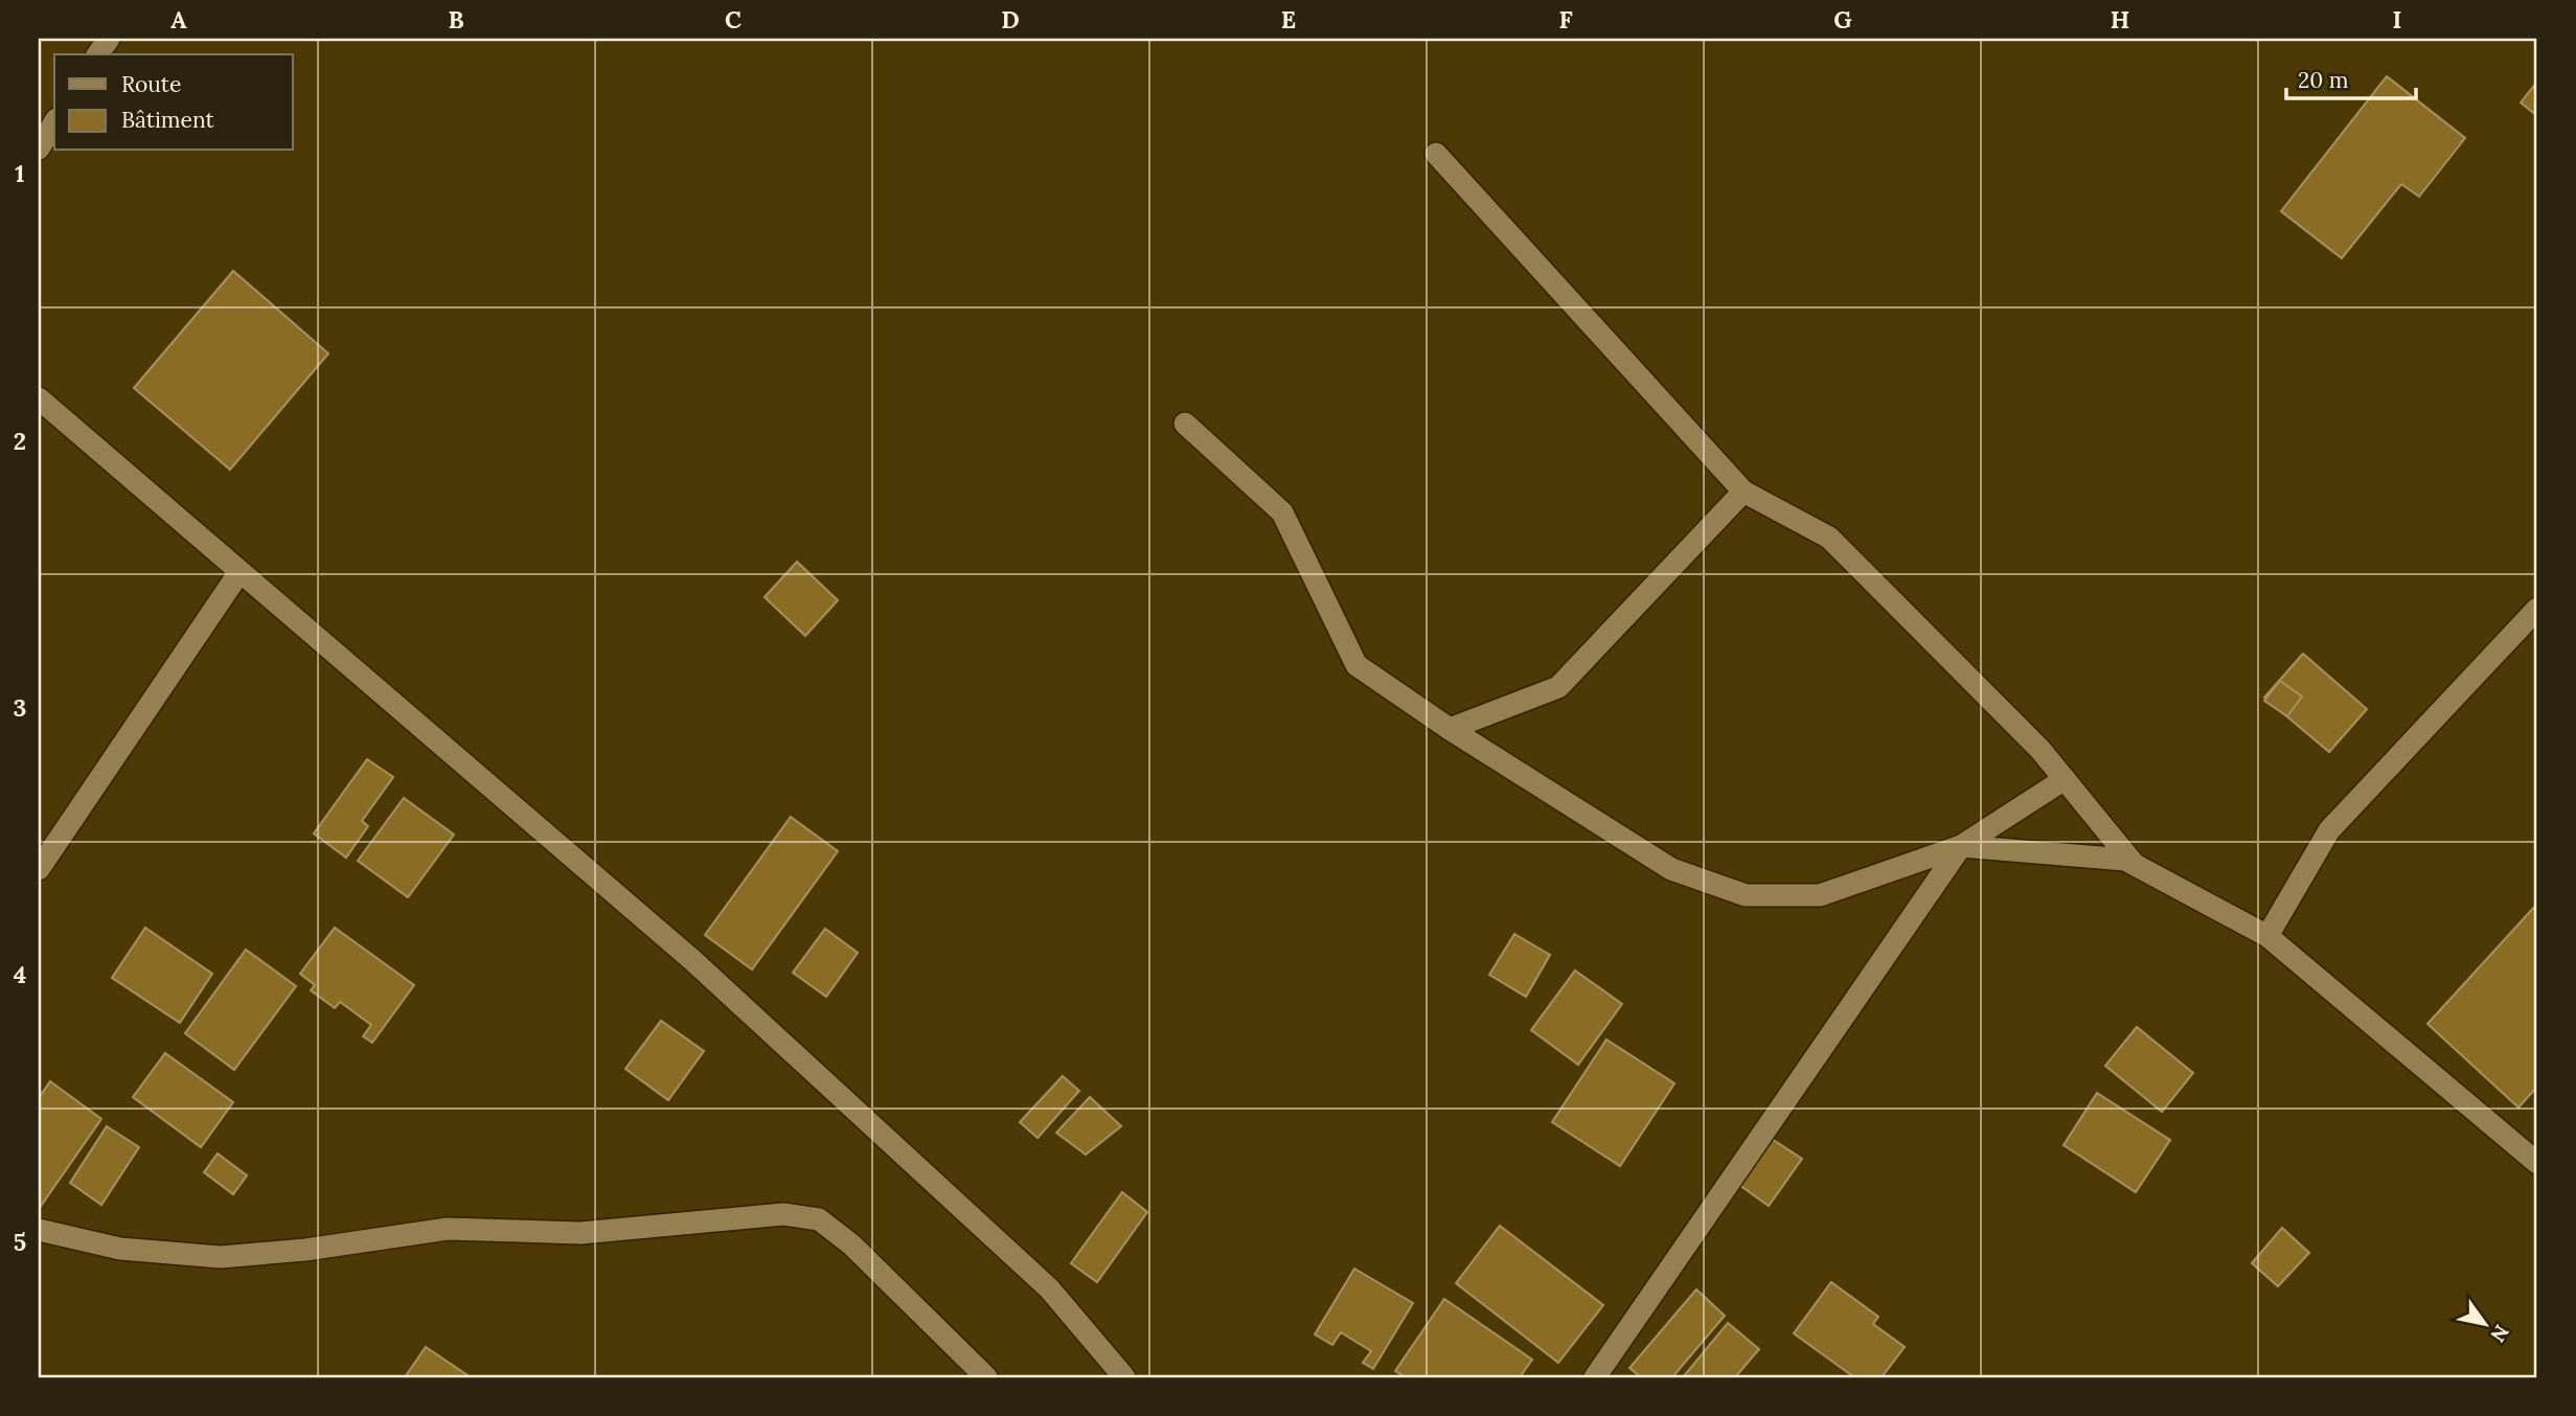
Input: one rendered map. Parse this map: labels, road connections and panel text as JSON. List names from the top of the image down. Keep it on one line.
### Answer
{"legend":["Route","Bâtiment"],"scale_bar":"20 m","north":"bottom right","grid":{"columns":["A","B","C","D","E","F","G","H","I"],"rows":["1","2","3","4","5"]}}
